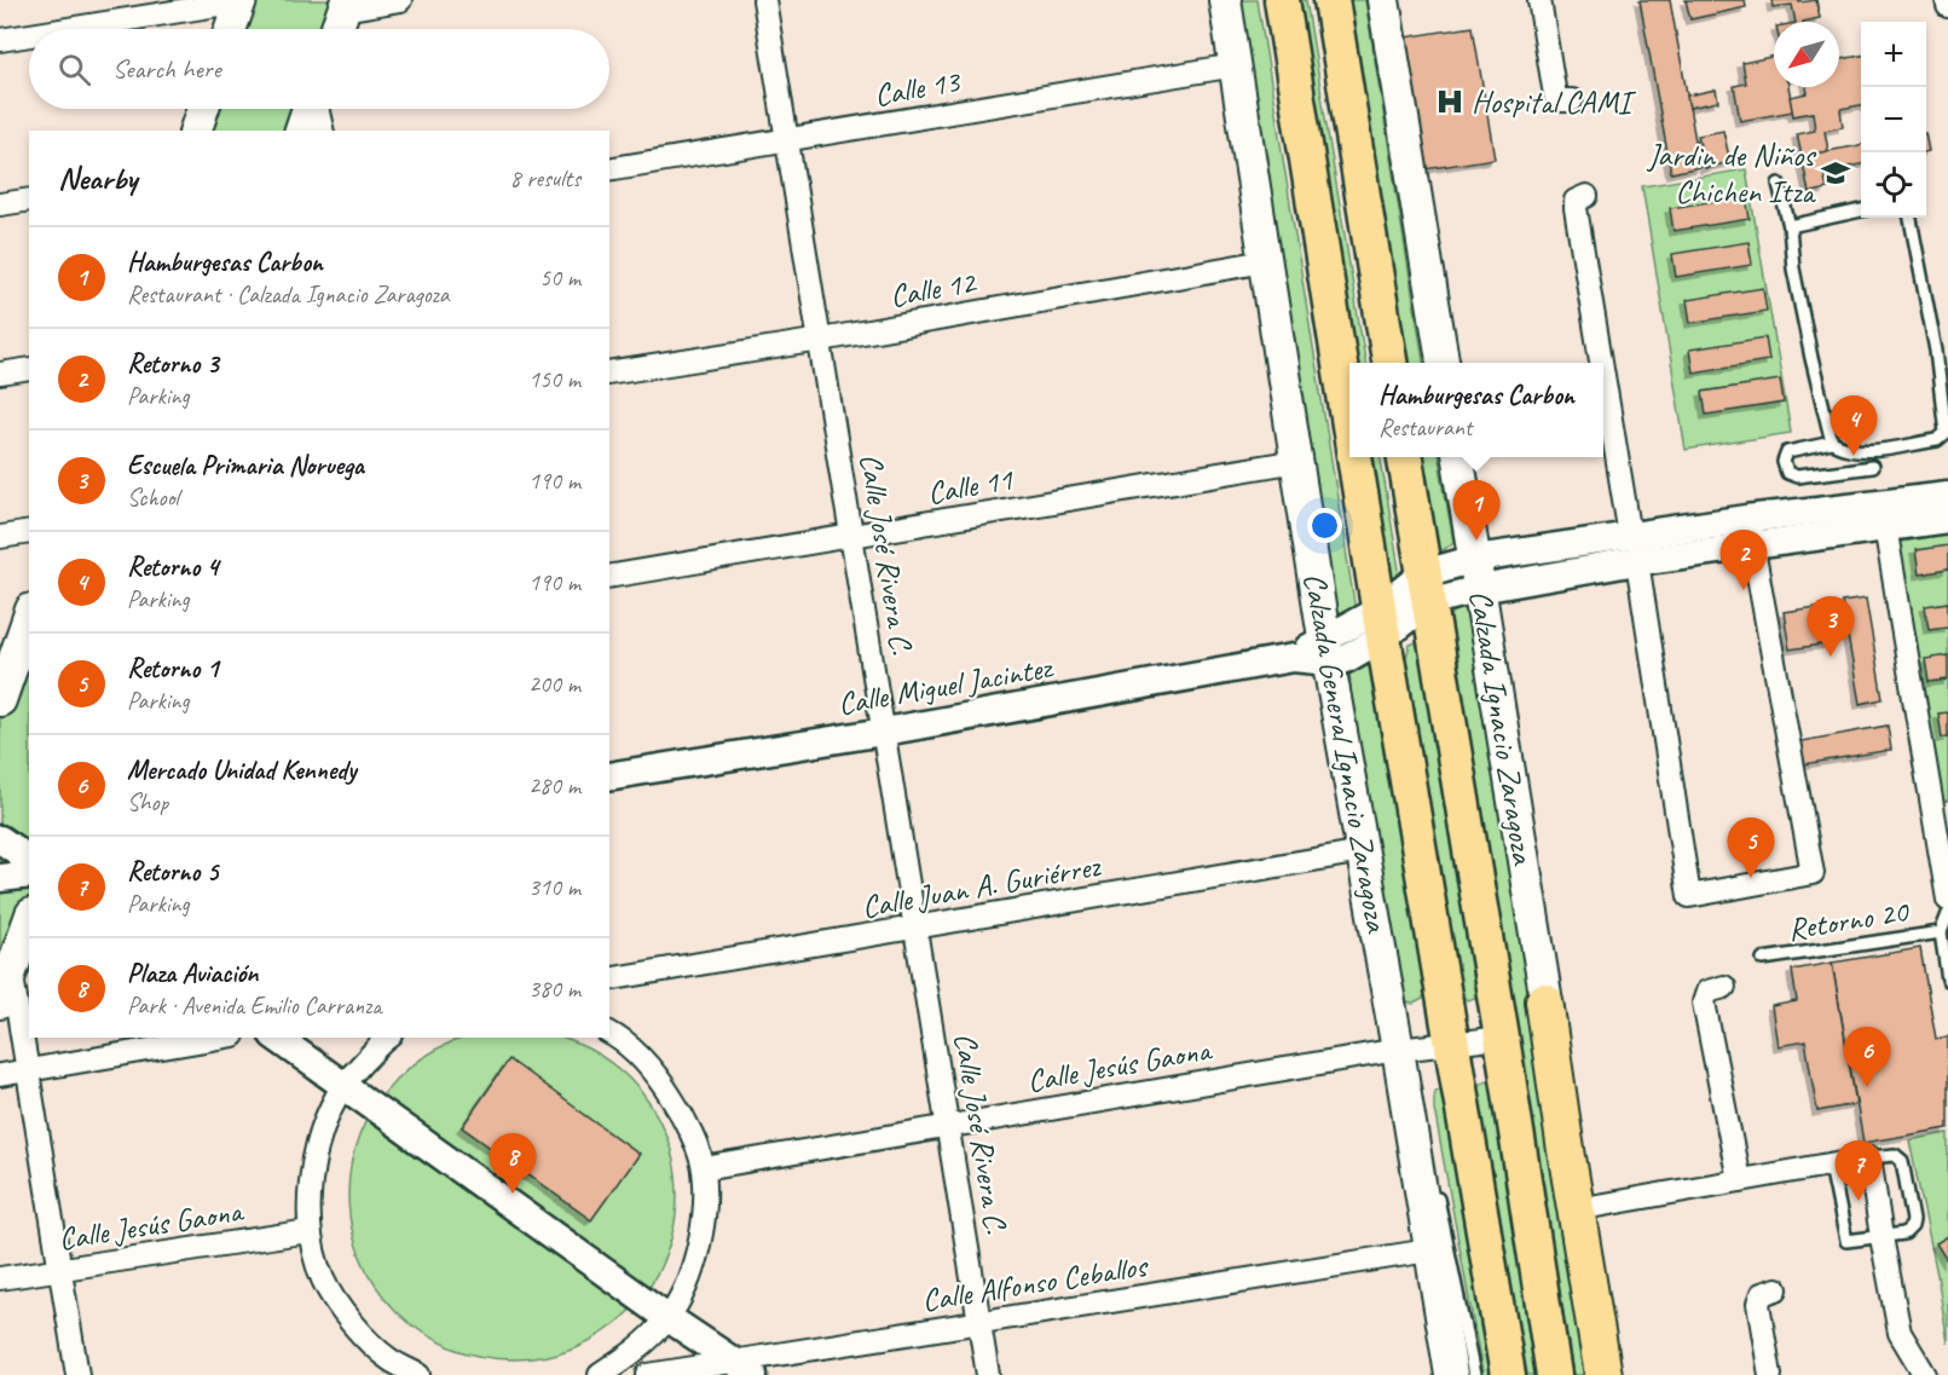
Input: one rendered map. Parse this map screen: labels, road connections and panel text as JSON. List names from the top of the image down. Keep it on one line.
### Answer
{"streets":{"main road":["Calzada Ignacio Zaragoza","Calzada General Ignacio Zaragoza"],"street":["Calle 13","Calle 12","Calle 11","Calle José Rivera C.","Calle Miguel Jacintez","Calle Juan A. Guriérrez","Calle Jesús Gaona","Calle Alfonso Ceballos"],"lane":["Retorno 20"]},"crossings":[["Calle 13","Calle José Rivera C."],["Calle 13","Calzada General Ignacio Zaragoza"],["Calle 12","Calle José Rivera C."],["Calle 12","Calzada General Ignacio Zaragoza"],["Calle 11","Calle José Rivera C."],["Calle 11","Calzada General Ignacio Zaragoza"],["Calle José Rivera C.","Calle Miguel Jacintez"],["Calle José Rivera C.","Calle Juan A. Guriérrez"],["Calle José Rivera C.","Calle Jesús Gaona"],["Calle José Rivera C.","Calle Alfonso Ceballos"],["Calle Miguel Jacintez","Calzada General Ignacio Zaragoza"],["Calzada General Ignacio Zaragoza","Calle Juan A. Guriérrez"],["Calzada General Ignacio Zaragoza","Calle Jesús Gaona"],["Calzada General Ignacio Zaragoza","Calle Alfonso Ceballos"]],"places":{"hospital":["Hospital CAMI"],"school or university":["Jardin de Niños Chichen Itza"]},"north":"bottom left","page":{"map_buttons":["+","−"],"search":"Search here","heading":["Nearby","8 results"],"list":[{"mark":"1","name":"Hamburgesas Carbon","note":"Restaurant · Calzada Ignacio Zaragoza","value":"50 m"},{"mark":"2","name":"Retorno 3","note":"Parking","value":"150 m"},{"mark":"3","name":"Escuela Primaria Noruega","note":"School","value":"190 m"},{"mark":"4","name":"Retorno 4","note":"Parking","value":"190 m"},{"mark":"5","name":"Retorno 1","note":"Parking","value":"200 m"},{"mark":"6","name":"Mercado Unidad Kennedy","note":"Shop","value":"280 m"},{"mark":"7","name":"Retorno 5","note":"Parking","value":"310 m"},{"mark":"8","name":"Plaza Aviación","note":"Park · Avenida Emilio Carranza","value":"380 m"}],"popup":["Hamburgesas Carbon","Restaurant"],"pins":["4","1","2","3","5","6","8","7"]}}
